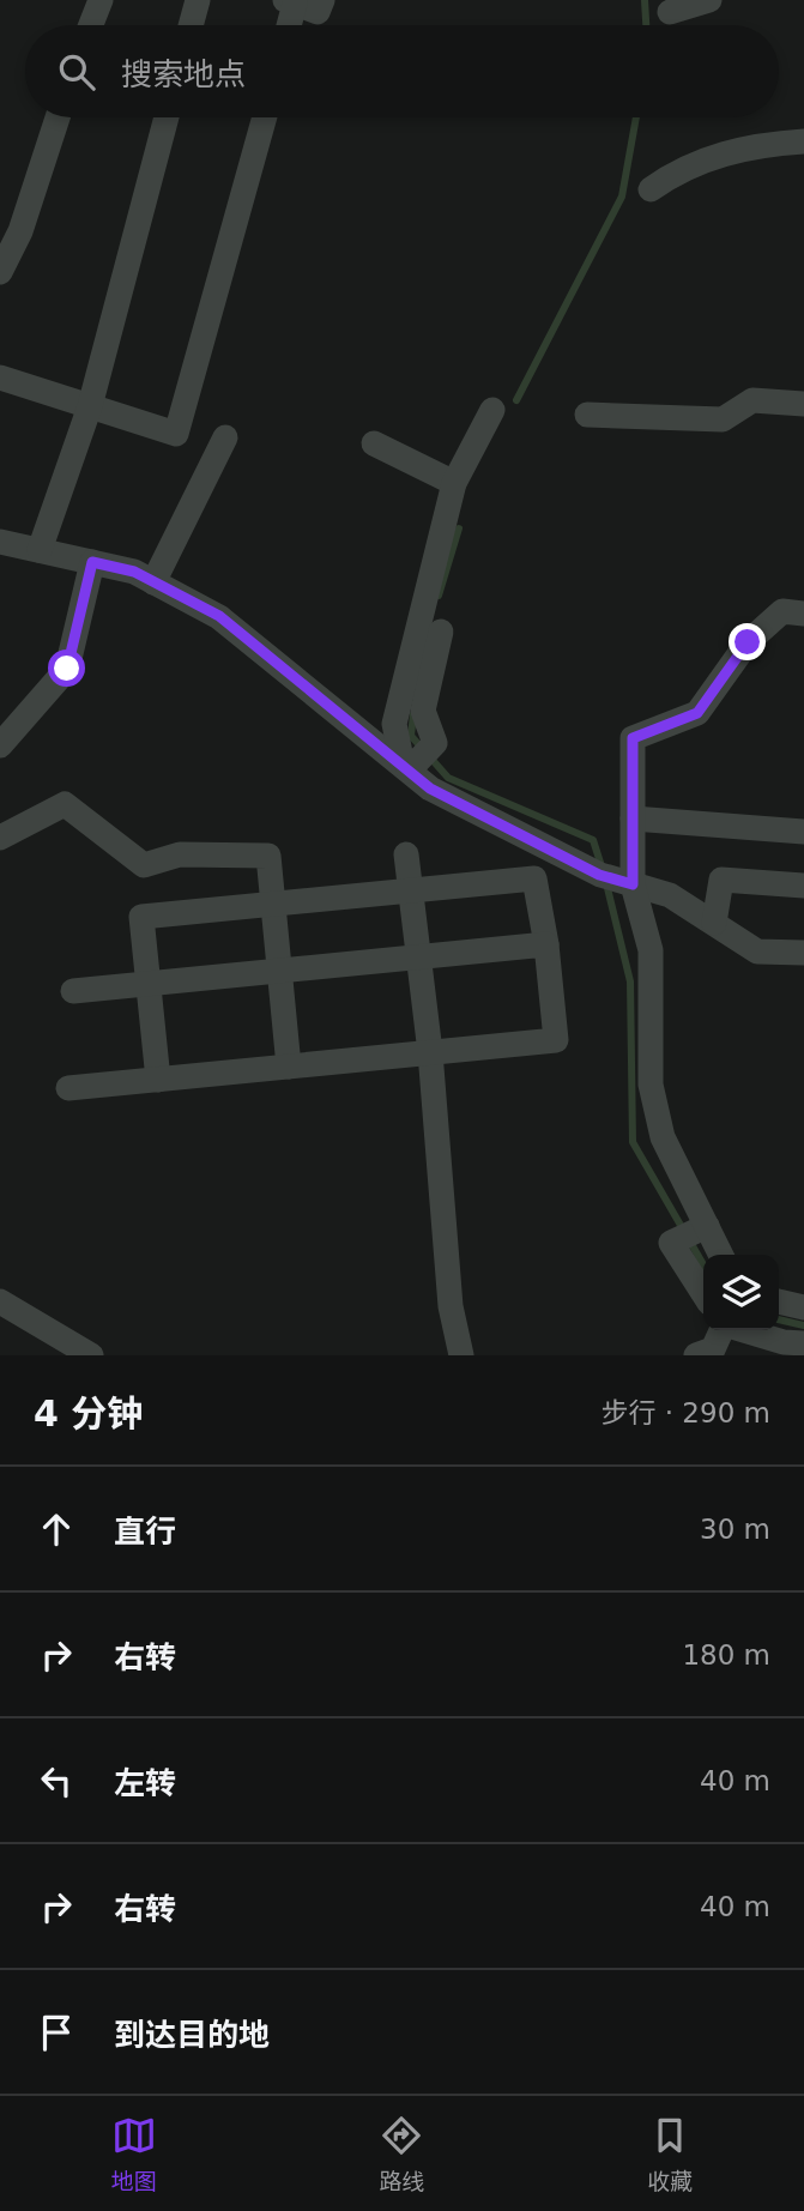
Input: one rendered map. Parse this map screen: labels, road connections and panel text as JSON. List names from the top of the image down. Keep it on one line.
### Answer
{"page":{"search":"搜索地点","heading":["4 分钟","步行 · 290 m"],"list":[["直行","30 m"],["右转","180 m"],["左转","40 m"],["右转","40 m"],"到达目的地"],"nav":["地图","路线","收藏"]}}
